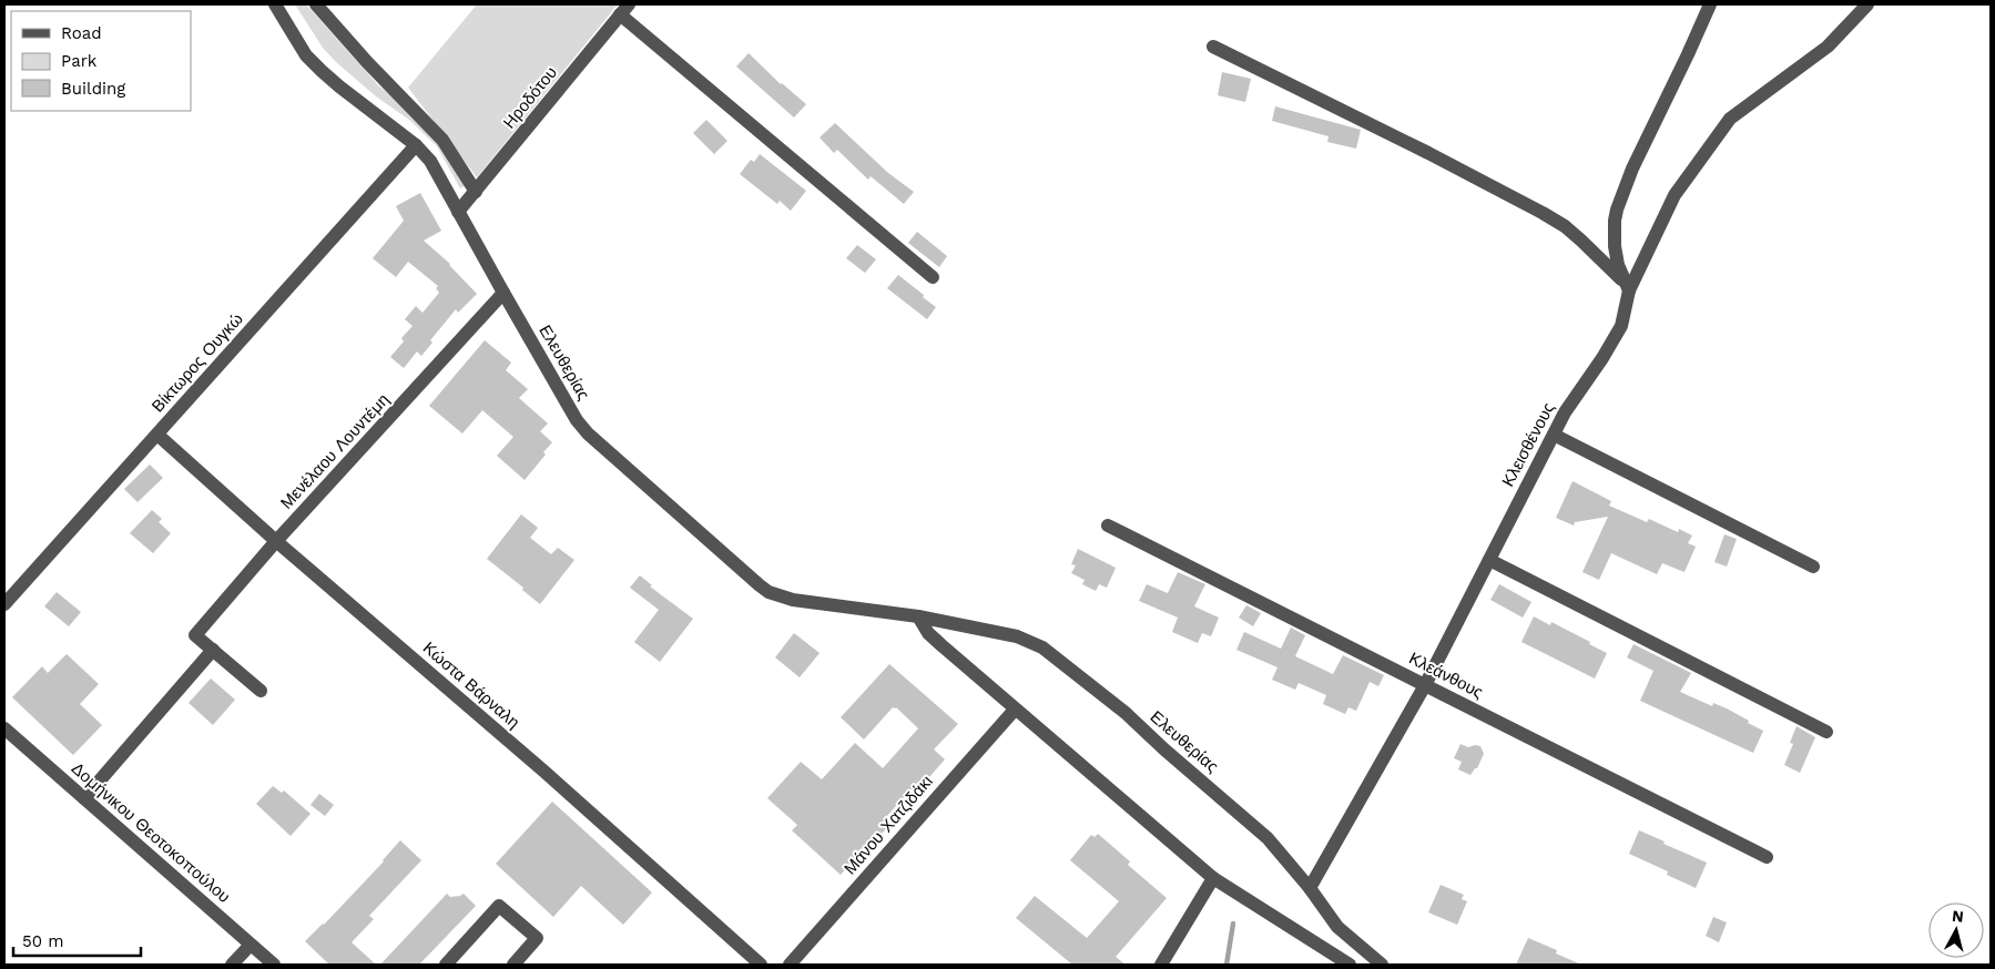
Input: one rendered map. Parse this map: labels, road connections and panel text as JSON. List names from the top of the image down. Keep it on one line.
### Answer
{"streets":{"street":["Ηροδότου","Βίκτωρος Ουγκώ","Ελευθερίας","Κλεισθένους","Μενέλαου Λουντέμη","Κλεάνθους","Κώστα Βάρναλη","Μάνου Χατζιδάκι","Δομήνικου Θεοτοκοπούλου"]},"crossings":[["Ηροδότου","Ελευθερίας"],["Βίκτωρος Ουγκώ","Ελευθερίας"],["Βίκτωρος Ουγκώ","Κώστα Βάρναλη"],["Ελευθερίας","Κλεισθένους"],["Ελευθερίας","Μενέλαου Λουντέμη"],["Κλεισθένους","Κλεάνθους"],["Μενέλαου Λουντέμη","Κώστα Βάρναλη"]],"legend":["Road","Park","Building"],"scale_bar":"50 m","north":"top"}
